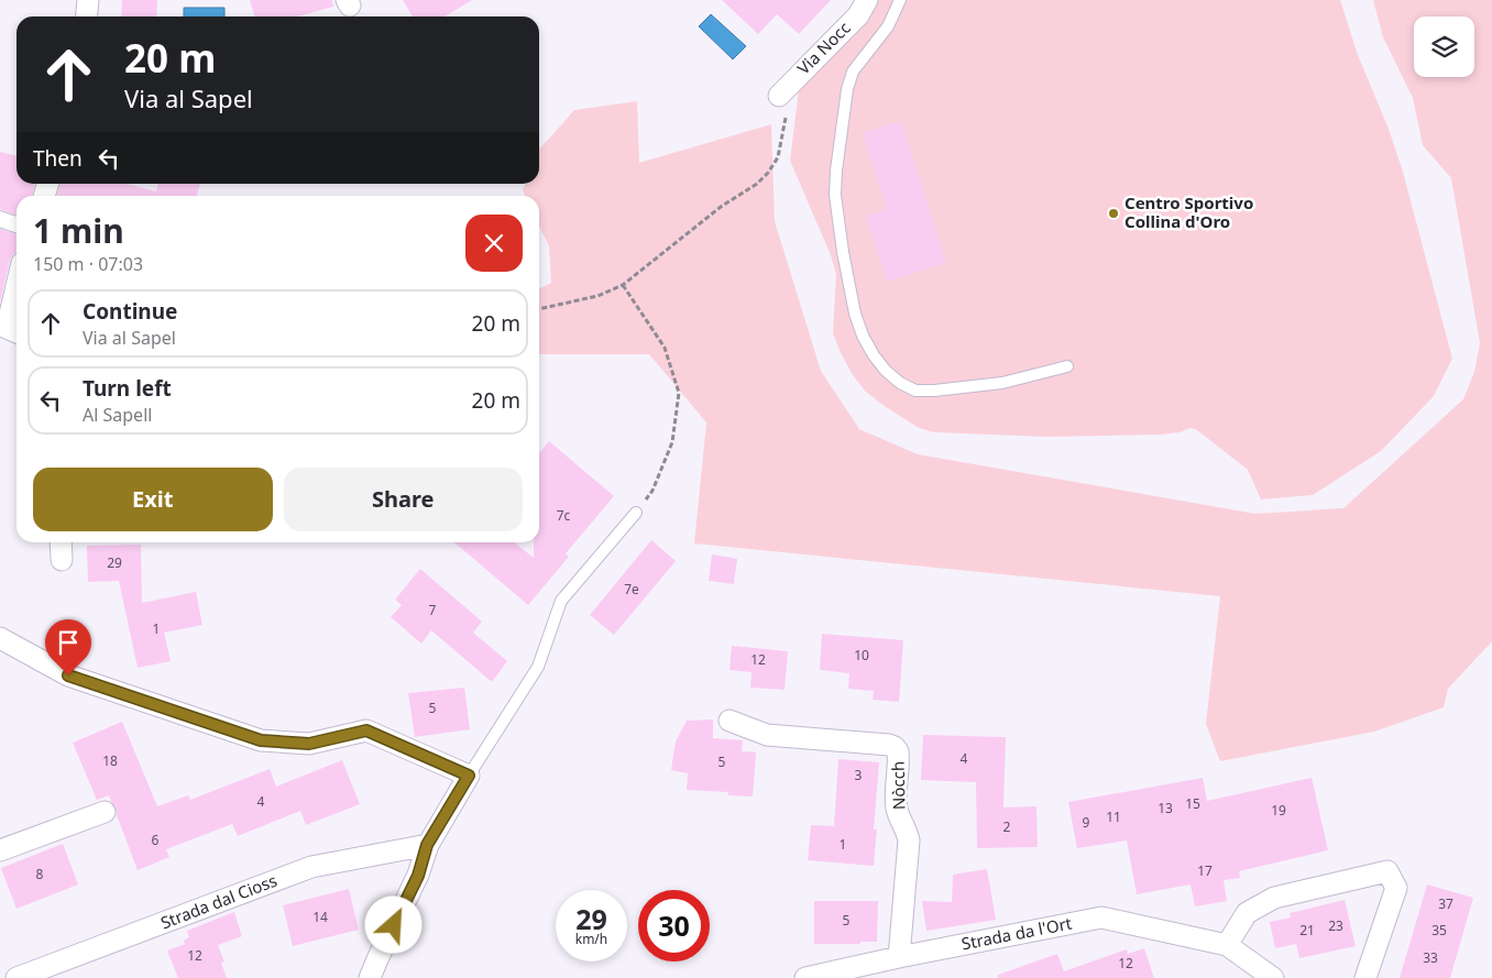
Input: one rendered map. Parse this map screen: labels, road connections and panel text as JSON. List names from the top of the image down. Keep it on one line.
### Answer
{"streets":{"street":["Via Nocc","Nòcch","Strada dal Cioss","Strada da l'Ort"]},"crossings":[["Nòcch","Strada da l'Ort"]],"places":["Centro Sportivo Collina d'Oro"],"house_numbers":["7c","29","7e","7","1","10","12","5","4","18","5","3","4","15","13","19","11","9","2","6","1","17","8","37","14","5","23","21","35","12","33","12"],"page":{"turn":["20 m","Via al Sapel"],"then":"Then","heading":["1 min","150 m · 07:03"],"list":[{"name":"Continue","note":"Via al Sapel","value":"20 m"},{"name":"Turn left","note":"Al Sapell","value":"20 m"}],"buttons":["Exit","Share"],"speed":"29 km/h","limit":"30"}}
